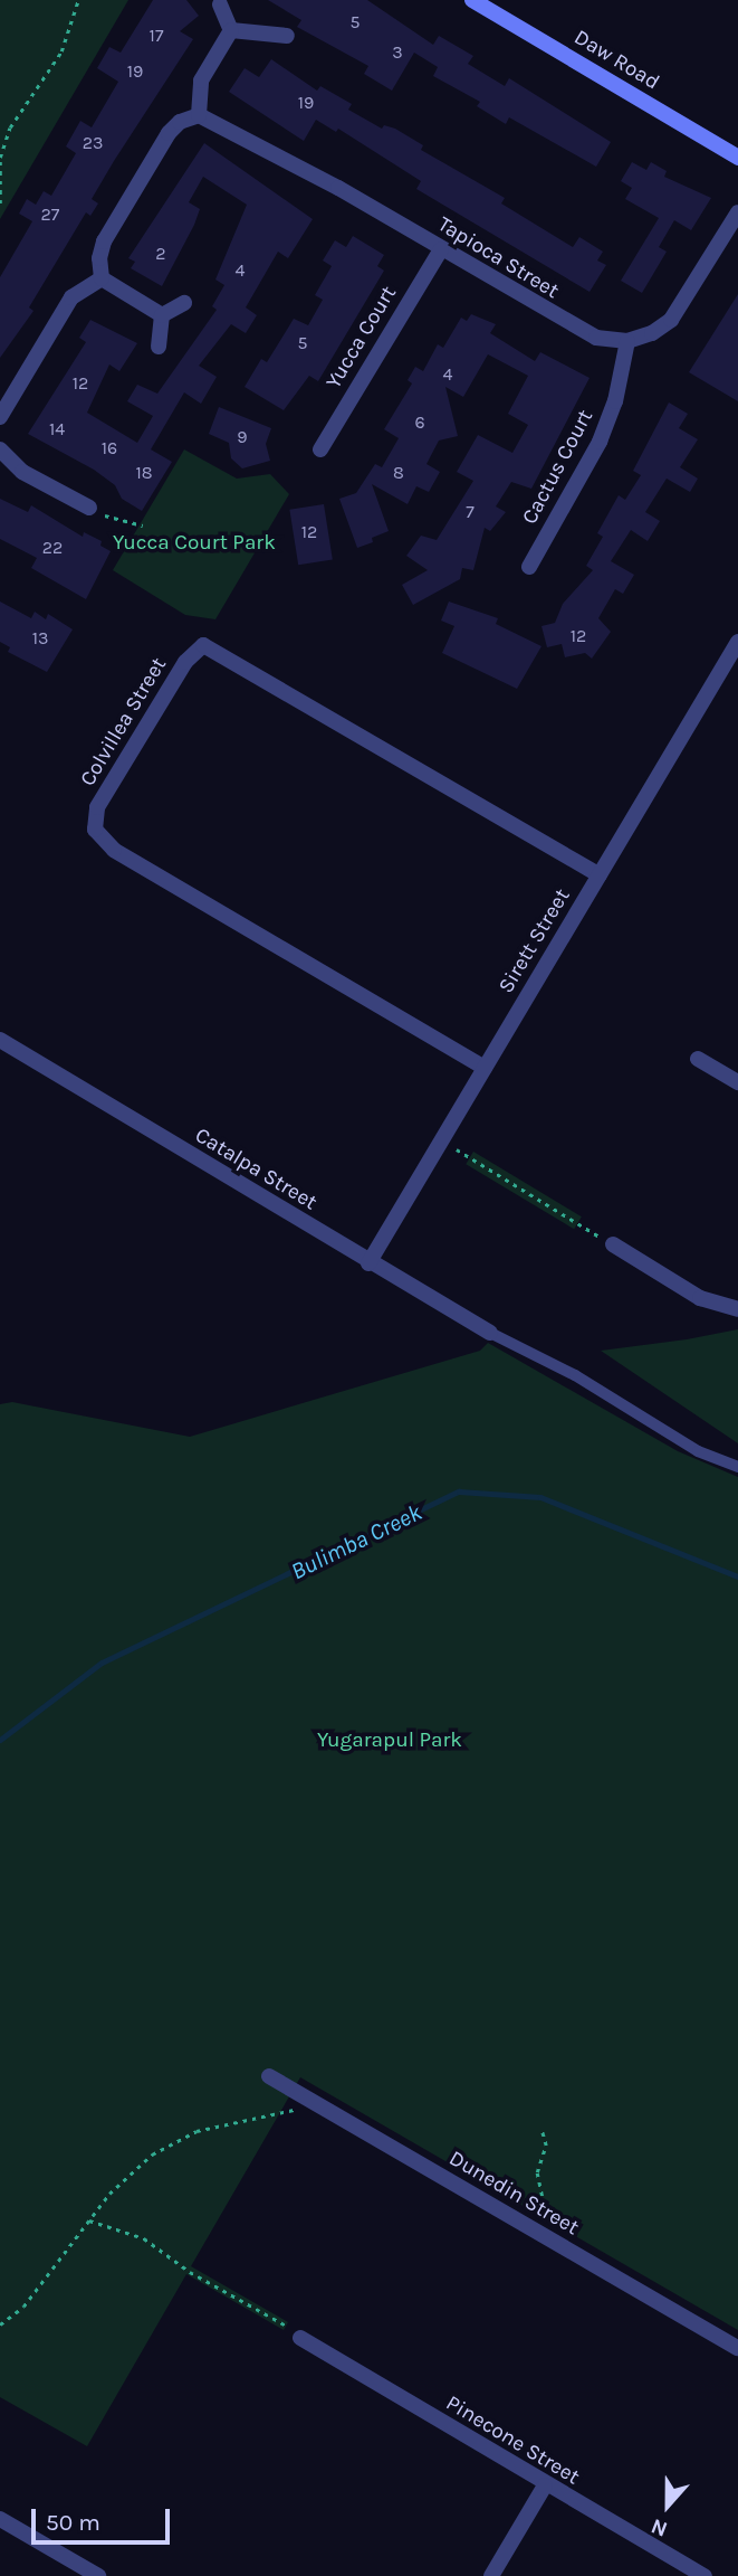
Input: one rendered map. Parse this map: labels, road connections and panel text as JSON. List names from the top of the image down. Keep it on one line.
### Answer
{"streets":{"street":["Daw Road","Tapioca Street","Yucca Court","Cactus Court","Colvillea Street","Sirett Street","Catalpa Street","Dunedin Street","Pinecone Street"]},"crossings":[["Tapioca Street","Yucca Court"],["Tapioca Street","Cactus Court"],["Colvillea Street","Sirett Street"],["Sirett Street","Catalpa Street"]],"water":["Bulimba Creek"],"parks":["Yucca Court Park","Yugarapul Park"],"house_numbers":["5","17","3","19","19","23","27","2","4","5","4","12","6","14","9","16","18","8","7","12","22","12","13"],"scale_bar":"50 m","north":"bottom"}
